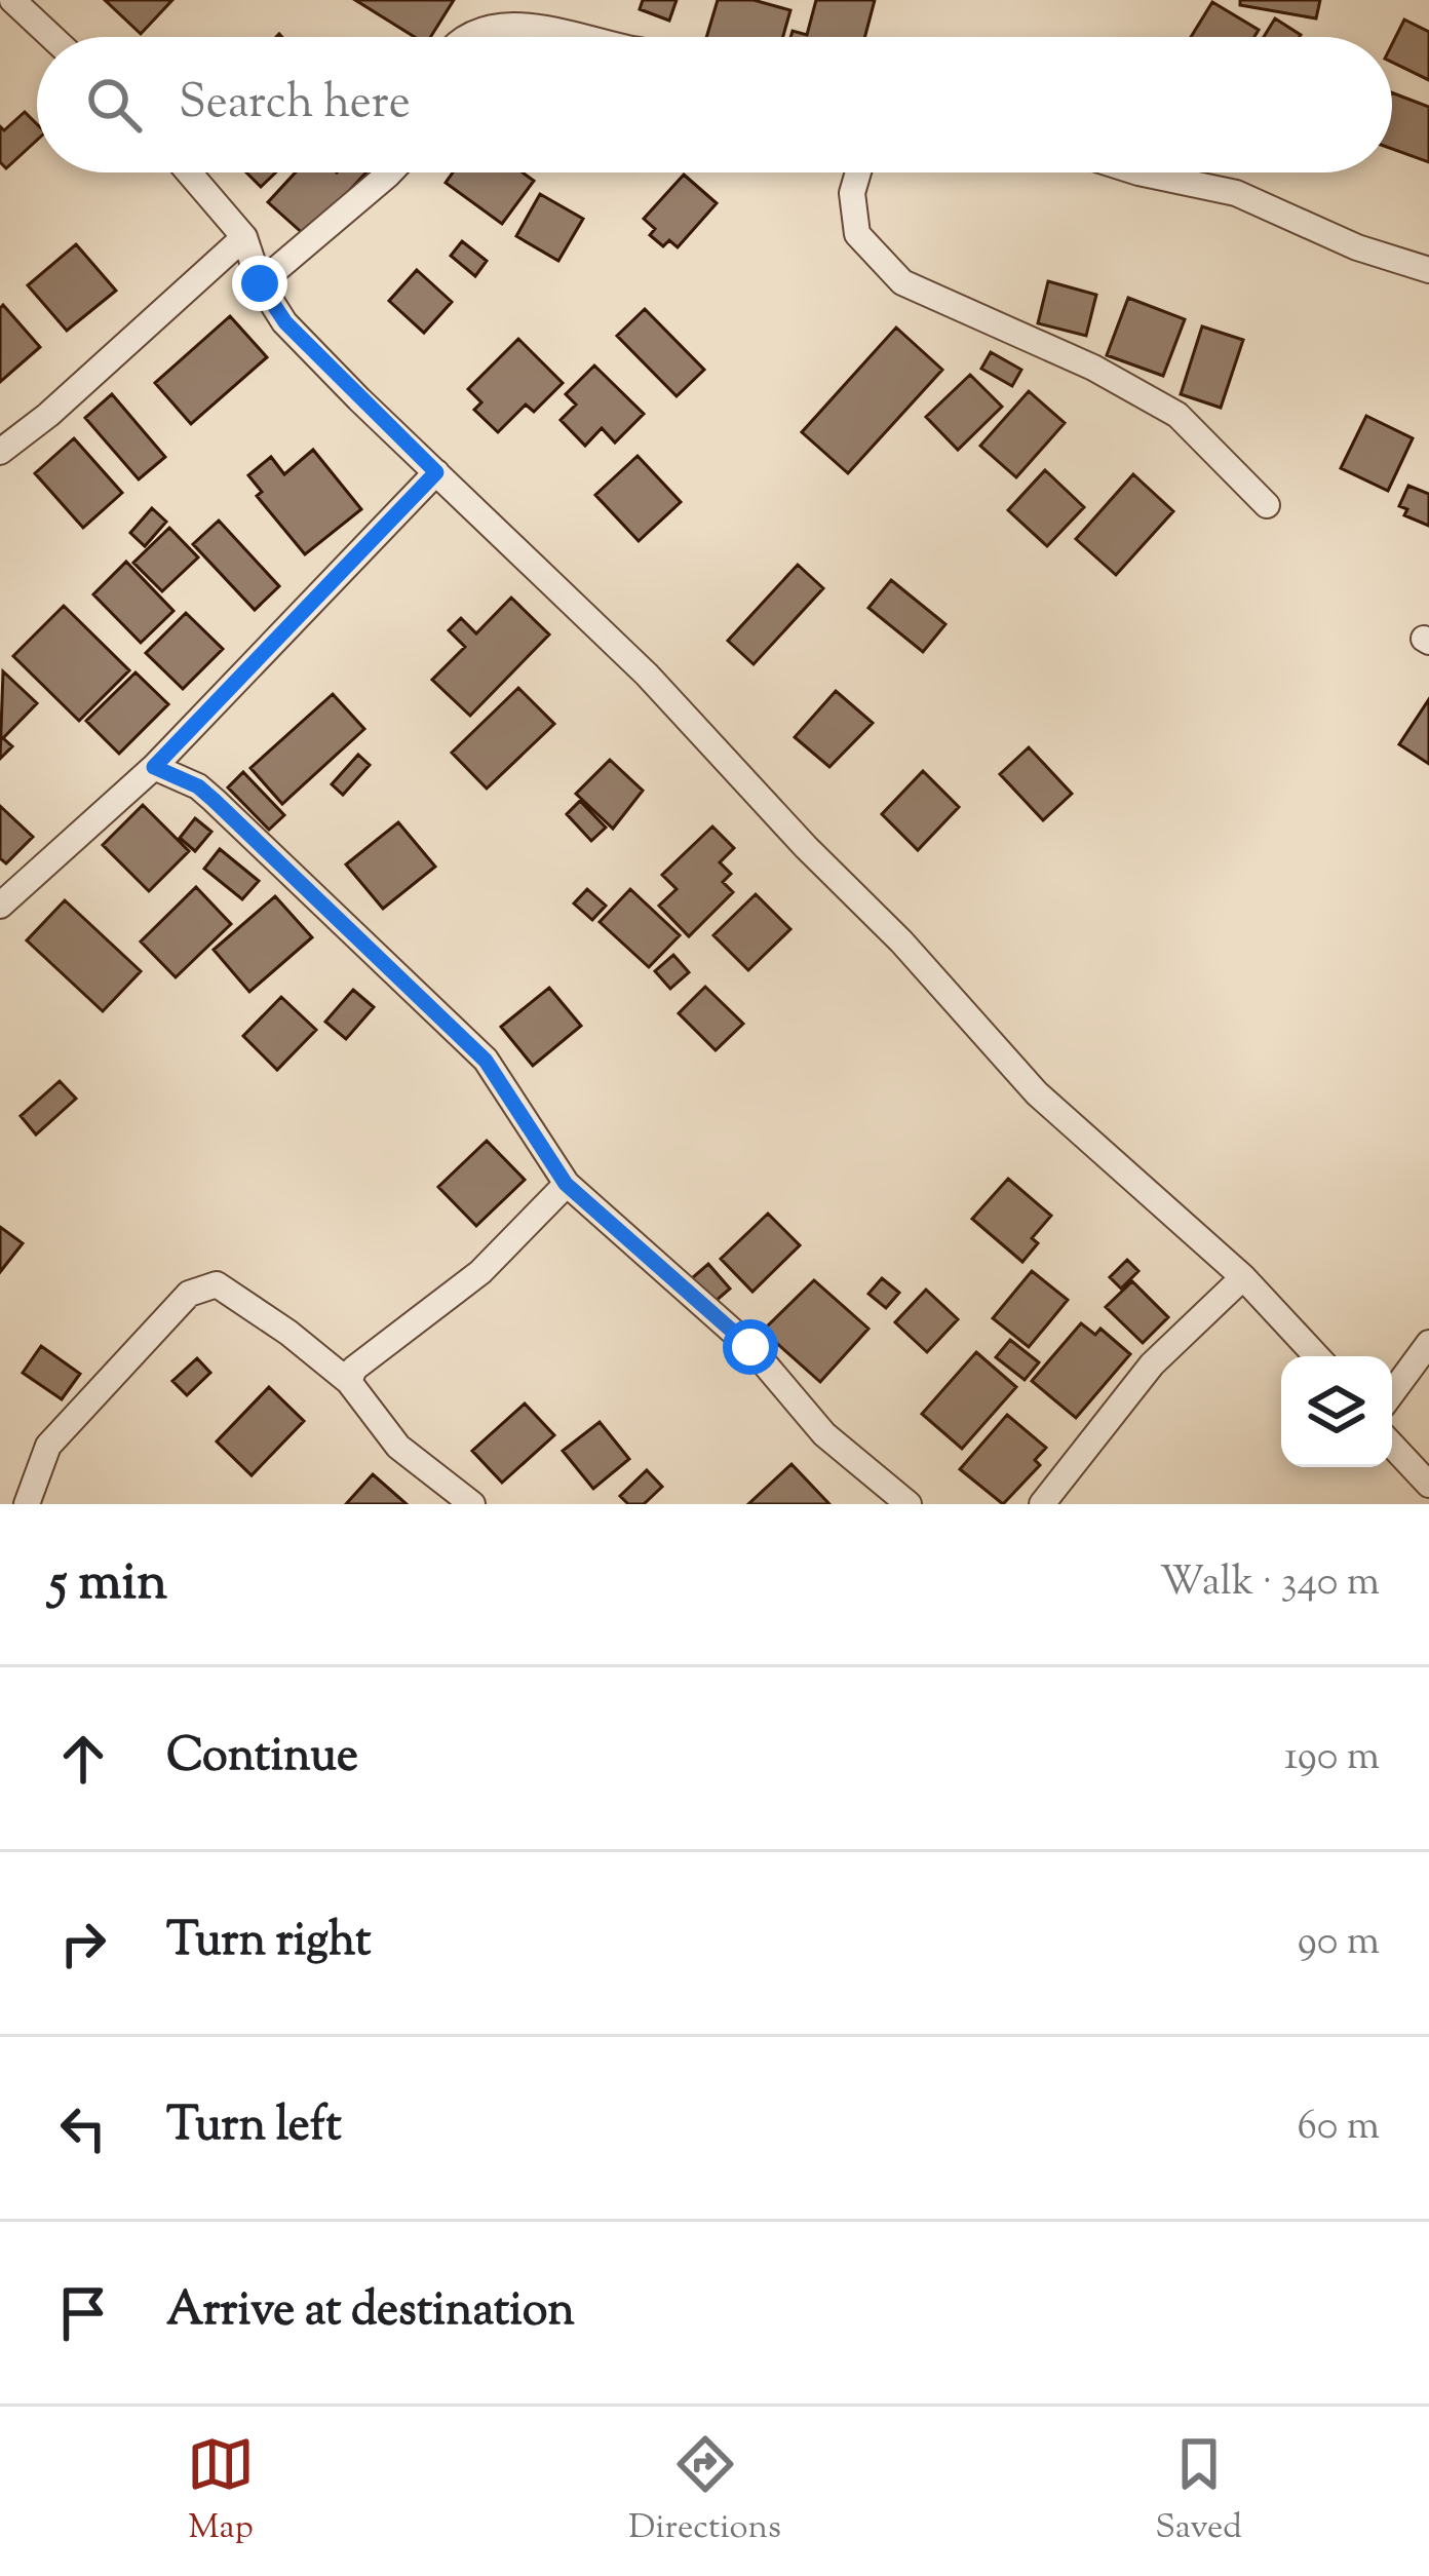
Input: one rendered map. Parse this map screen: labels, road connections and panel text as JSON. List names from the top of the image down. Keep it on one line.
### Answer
{"page":{"search":"Search here","heading":["5 min","Walk · 340 m"],"list":[["Continue","190 m"],["Turn right","90 m"],["Turn left","60 m"],"Arrive at destination"],"nav":["Map","Directions","Saved"]}}
